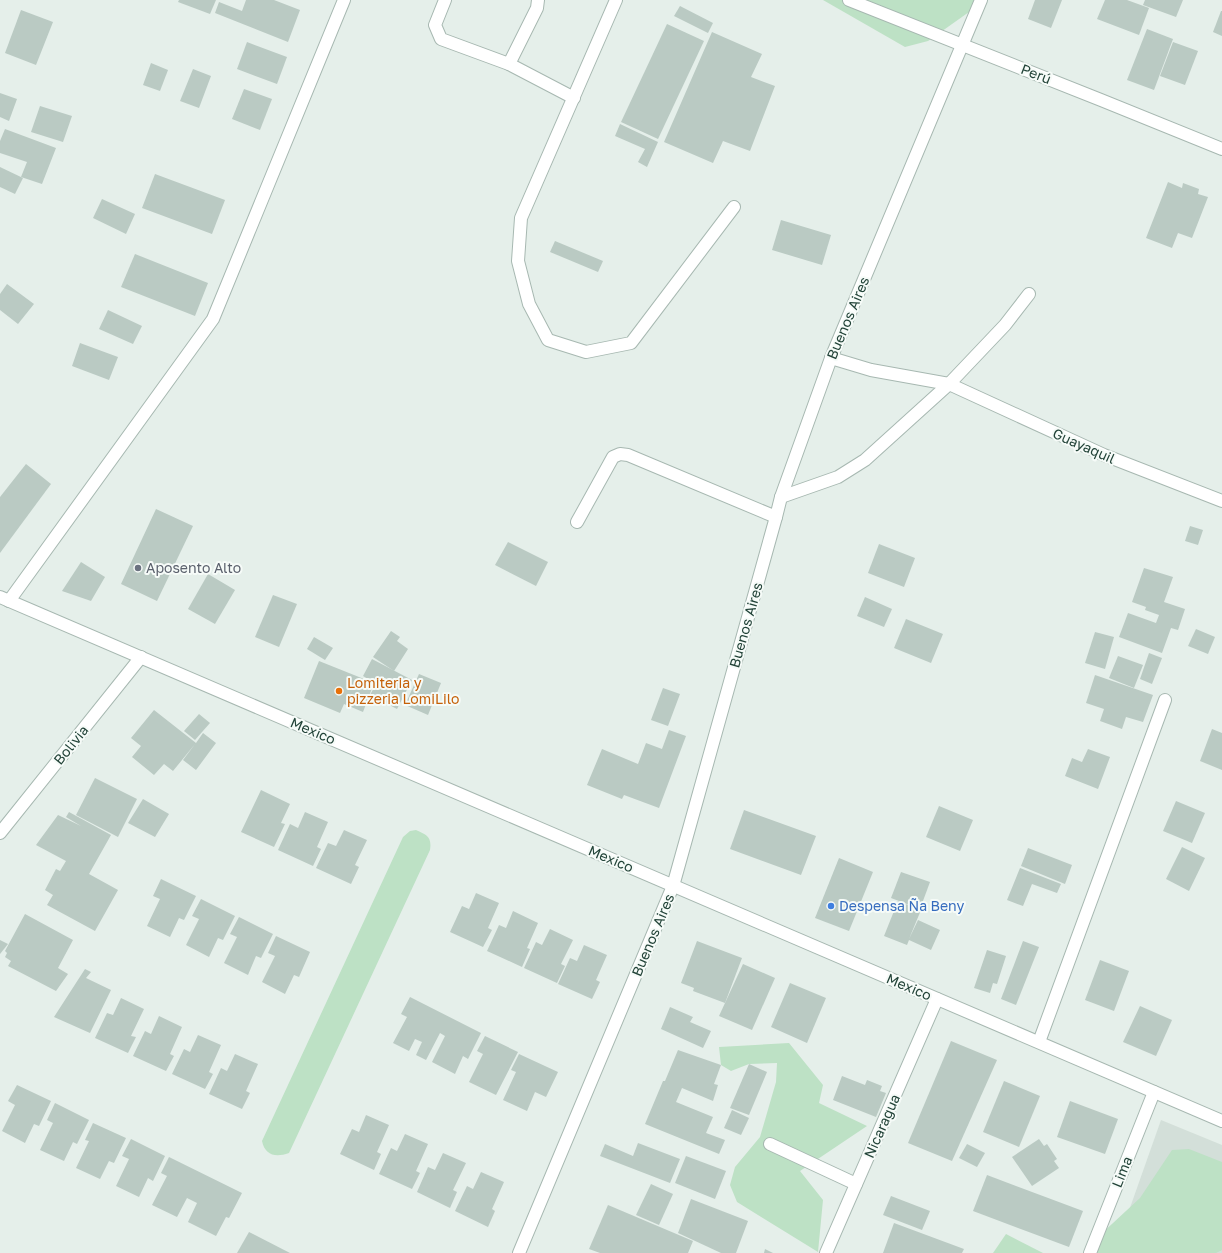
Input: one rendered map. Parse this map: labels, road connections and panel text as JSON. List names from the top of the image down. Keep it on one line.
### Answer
{"streets":{"street":["Perú","Buenos Aires","Guayaquil","Mexico","Bolivia","Nicaragua","Lima"]},"crossings":[["Perú","Buenos Aires"],["Buenos Aires","Guayaquil"],["Buenos Aires","Mexico"],["Mexico","Bolivia"],["Mexico","Nicaragua"],["Mexico","Lima"]],"places":["Aposento Alto","Lomiteria y pizzeria LomiLilo","Despensa Ña Beny"]}
